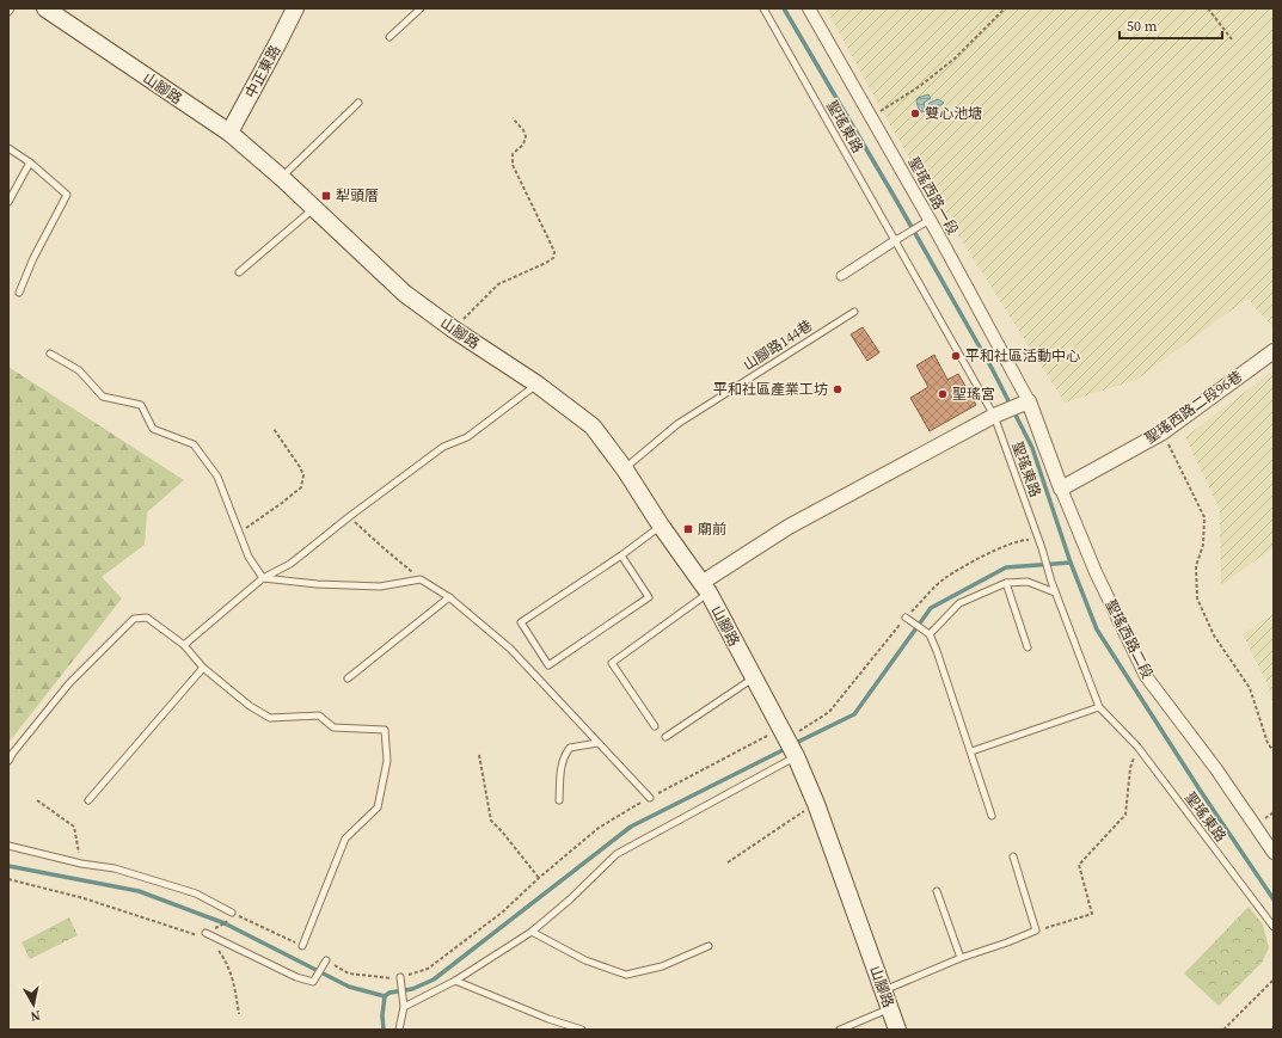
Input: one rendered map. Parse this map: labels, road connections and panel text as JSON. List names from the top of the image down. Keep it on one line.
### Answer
{"streets":{"main road":["中正東路","山腳路"],"street":["聖瑤西路一段","聖瑤西路二段96巷","聖瑤西路二段"],"lane":["聖瑤東路","山腳路144巷"]},"crossings":[["中正東路","山腳路"],["山腳路","山腳路144巷"],["聖瑤西路一段","聖瑤西路二段"],["聖瑤西路二段96巷","聖瑤西路二段"]],"places":{"other":["雙心池塘","平和社區活動中心","平和社區產業工坊","聖瑤宮"],"transit":["犁頭厝","廟前"]},"scale_bar":"50 m","north":"bottom"}
